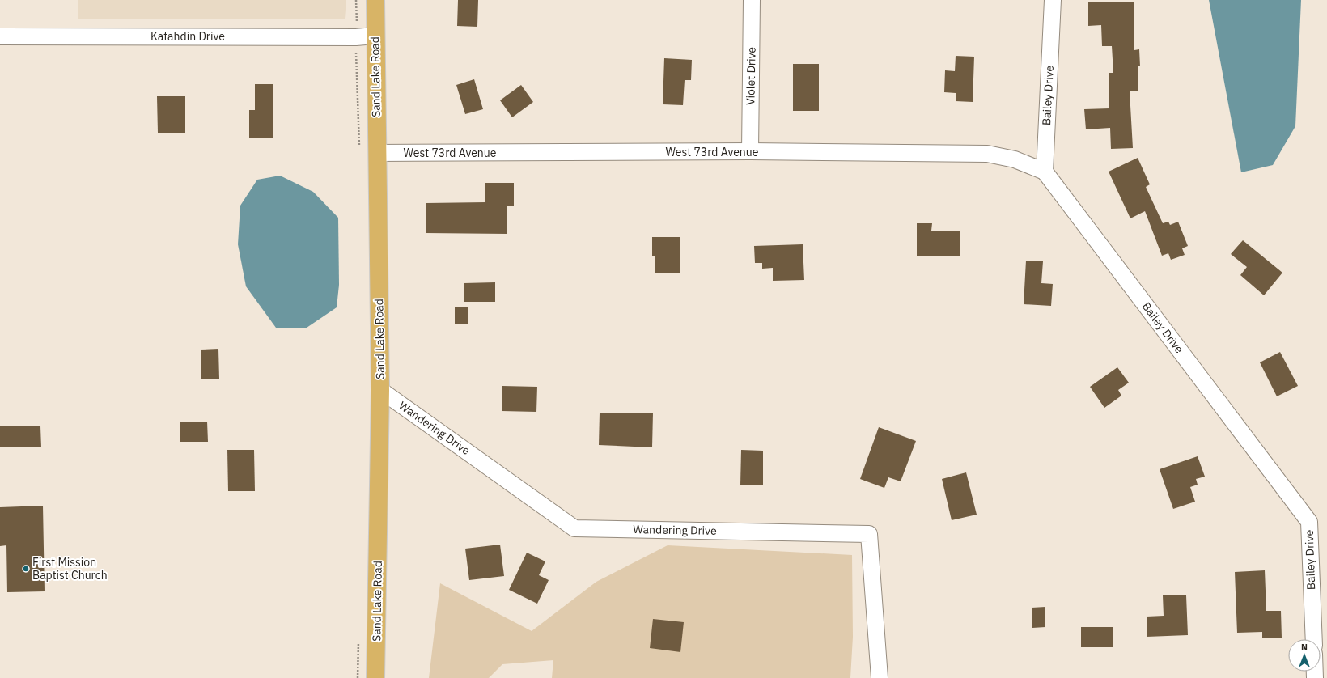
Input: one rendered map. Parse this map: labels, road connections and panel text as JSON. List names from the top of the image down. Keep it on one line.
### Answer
{"streets":{"main road":["Sand Lake Road"],"street":["Katahdin Drive","Violet Drive","Bailey Drive","West 73rd Avenue","Wandering Drive"]},"crossings":[["Katahdin Drive","Sand Lake Road"],["Violet Drive","West 73rd Avenue"],["Sand Lake Road","West 73rd Avenue"],["Sand Lake Road","Wandering Drive"],["Bailey Drive","West 73rd Avenue"]],"places":["First Mission Baptist Church"],"north":"top"}
